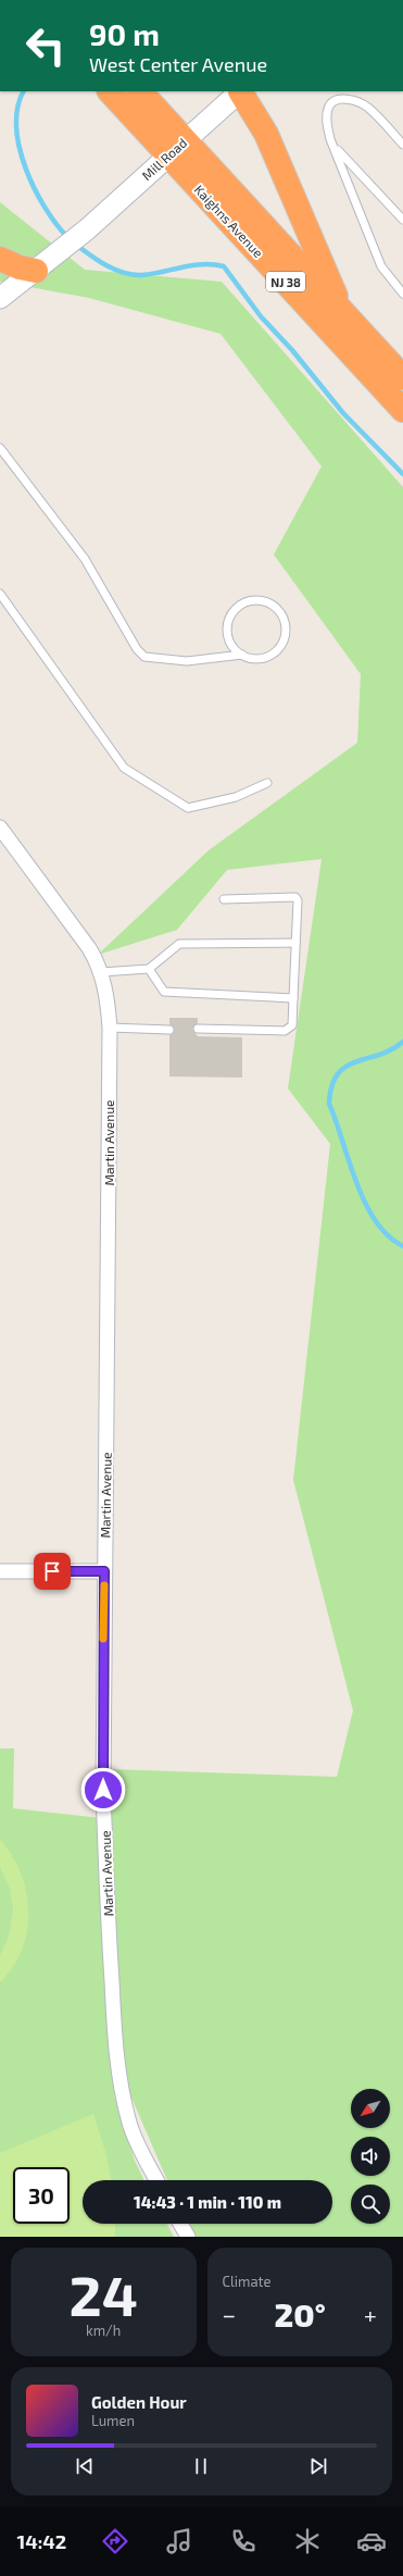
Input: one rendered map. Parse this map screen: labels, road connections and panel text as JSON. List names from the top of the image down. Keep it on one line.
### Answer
{"streets":{"highway":["Kaighns Avenue","NJ 38"],"street":["Mill Road","Martin Avenue"]},"crossings":[["Mill Road","Kaighns Avenue"]],"north":"bottom left","page":{"turn":["90 m","West Center Avenue"],"limit":"30","trip":"14:43 · 1 min · 110 m","tile":[["24","km/h"],"Climate"],"heat":["−","20°","+"],"song":["Golden Hour","Lumen"],"tabs":"14:42"}}
